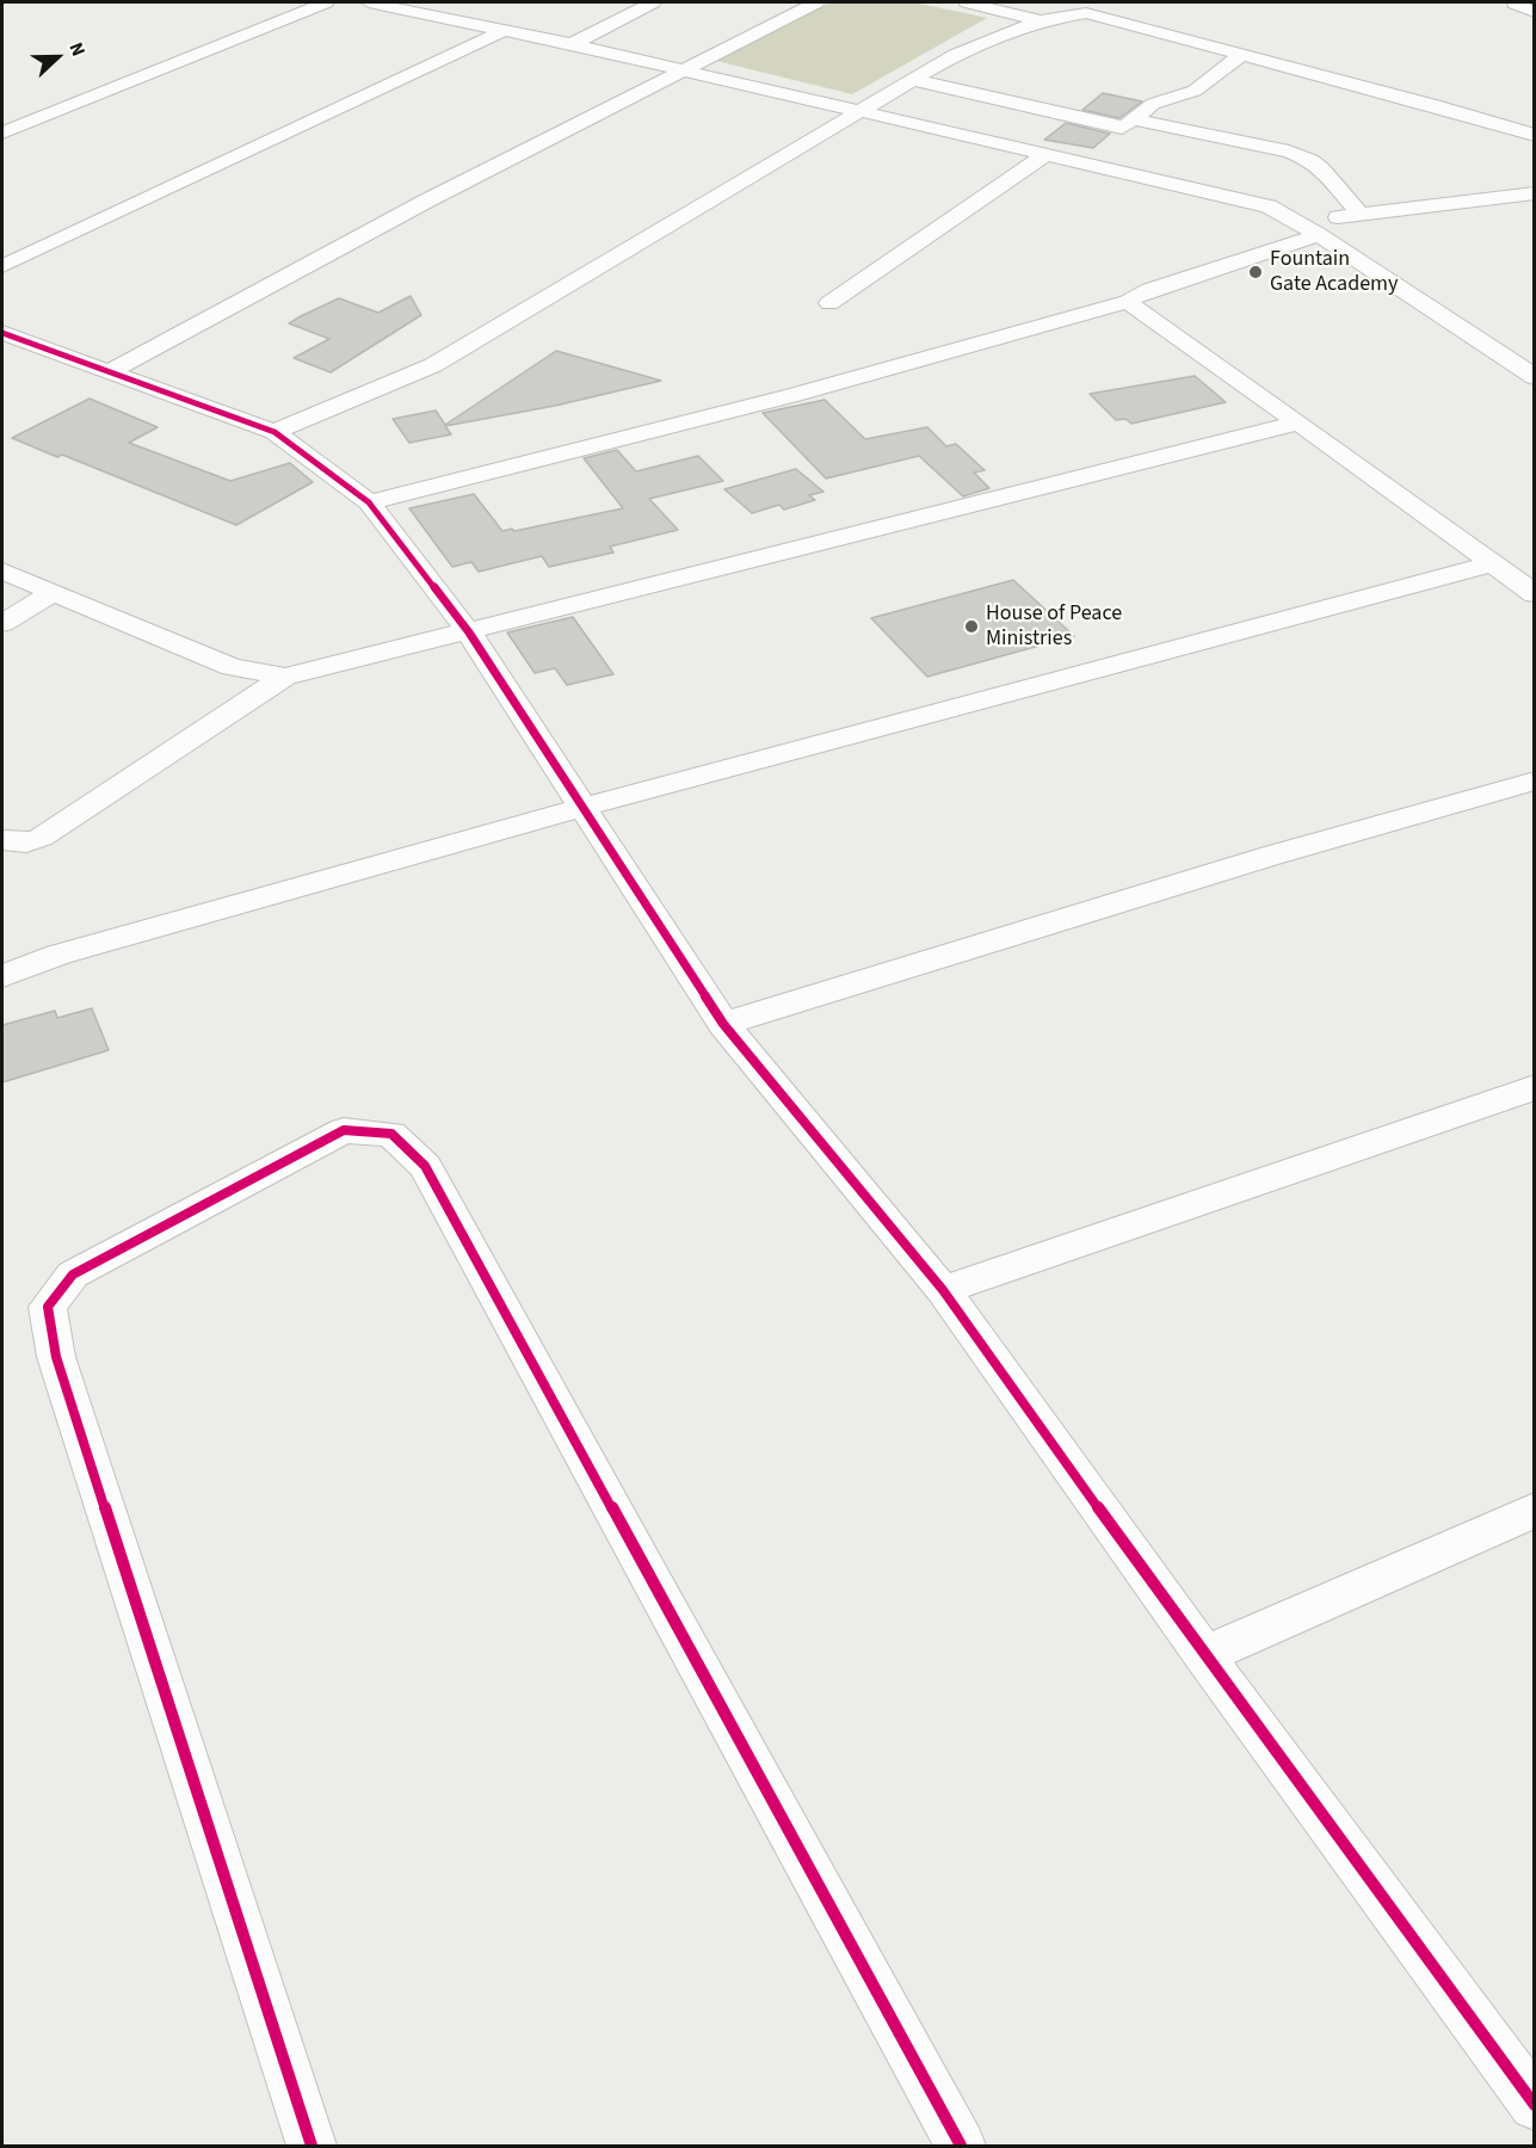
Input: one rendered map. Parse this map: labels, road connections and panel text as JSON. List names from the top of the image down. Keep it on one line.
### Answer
{"places":["Fountain Gate Academy","House of Peace Ministries"],"north":"right"}
